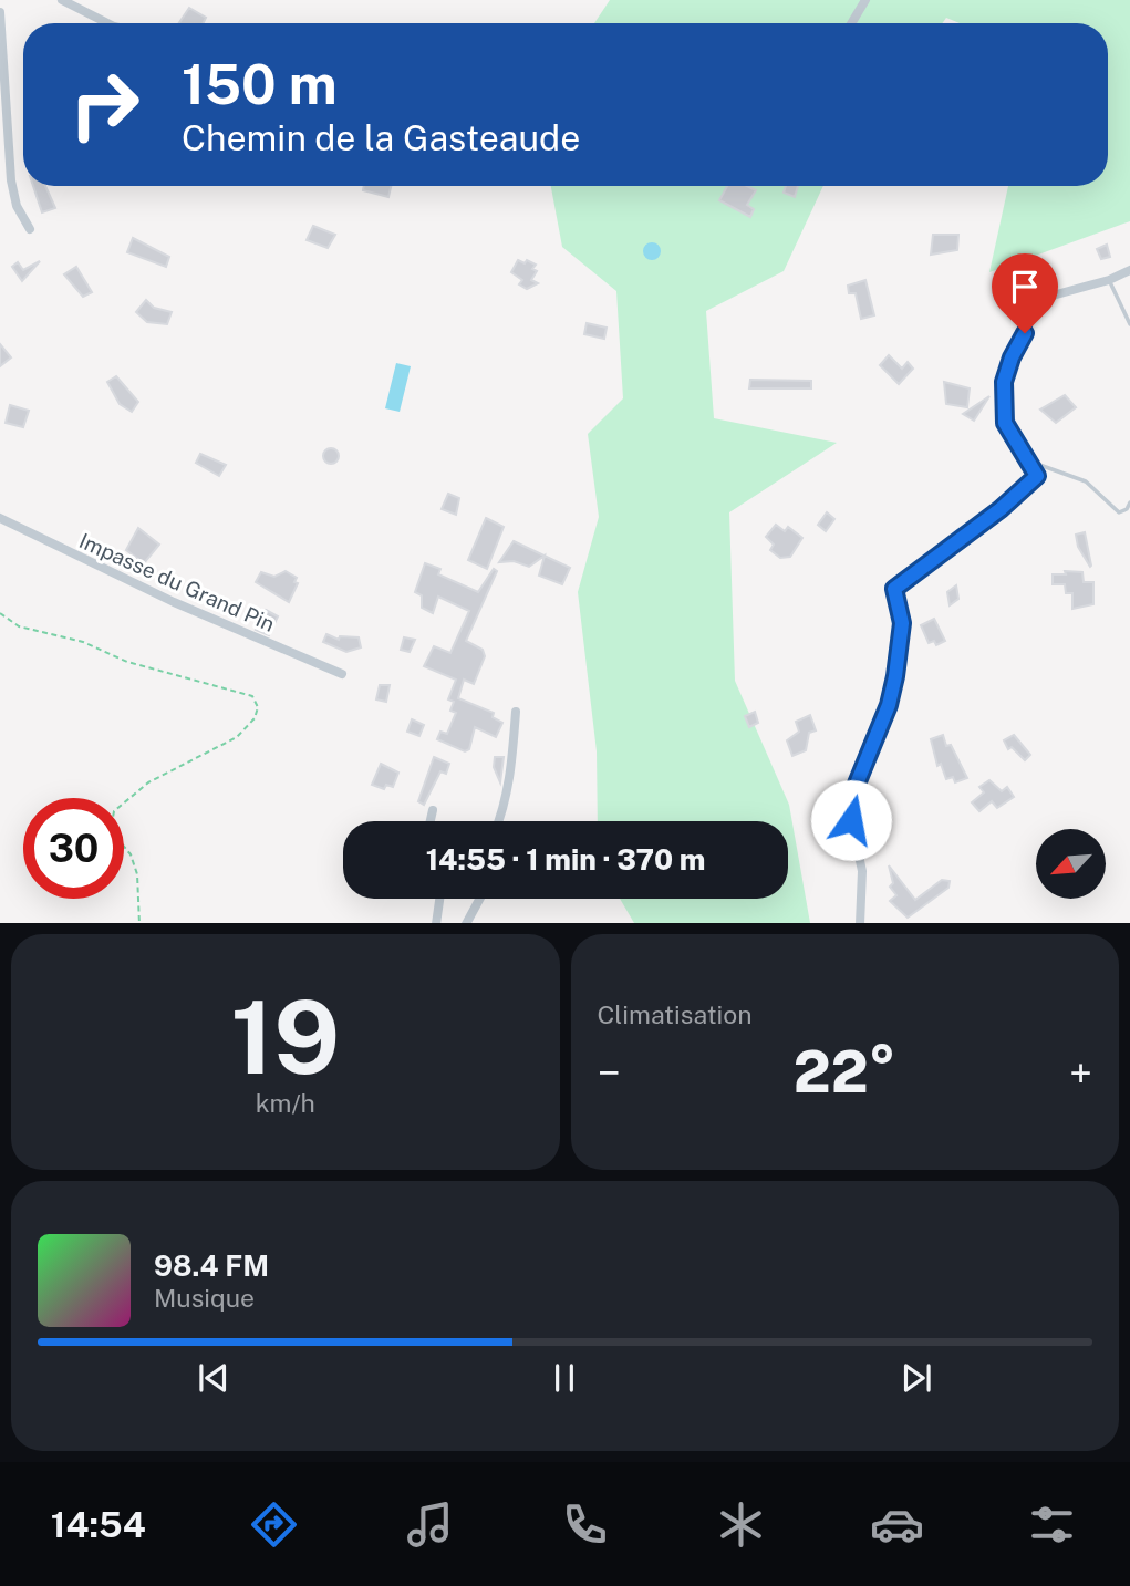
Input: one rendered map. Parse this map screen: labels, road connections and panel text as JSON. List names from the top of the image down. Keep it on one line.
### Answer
{"streets":{"street":["Impasse du Grand Pin"]},"north":"bottom left","page":{"turn":["150 m","Chemin de la Gasteaude"],"limit":"30","trip":"14:55 · 1 min · 370 m","tile":[["19","km/h"],"Climatisation"],"heat":["−","22°","+"],"song":["98.4 FM","Musique"],"tabs":"14:54"}}
